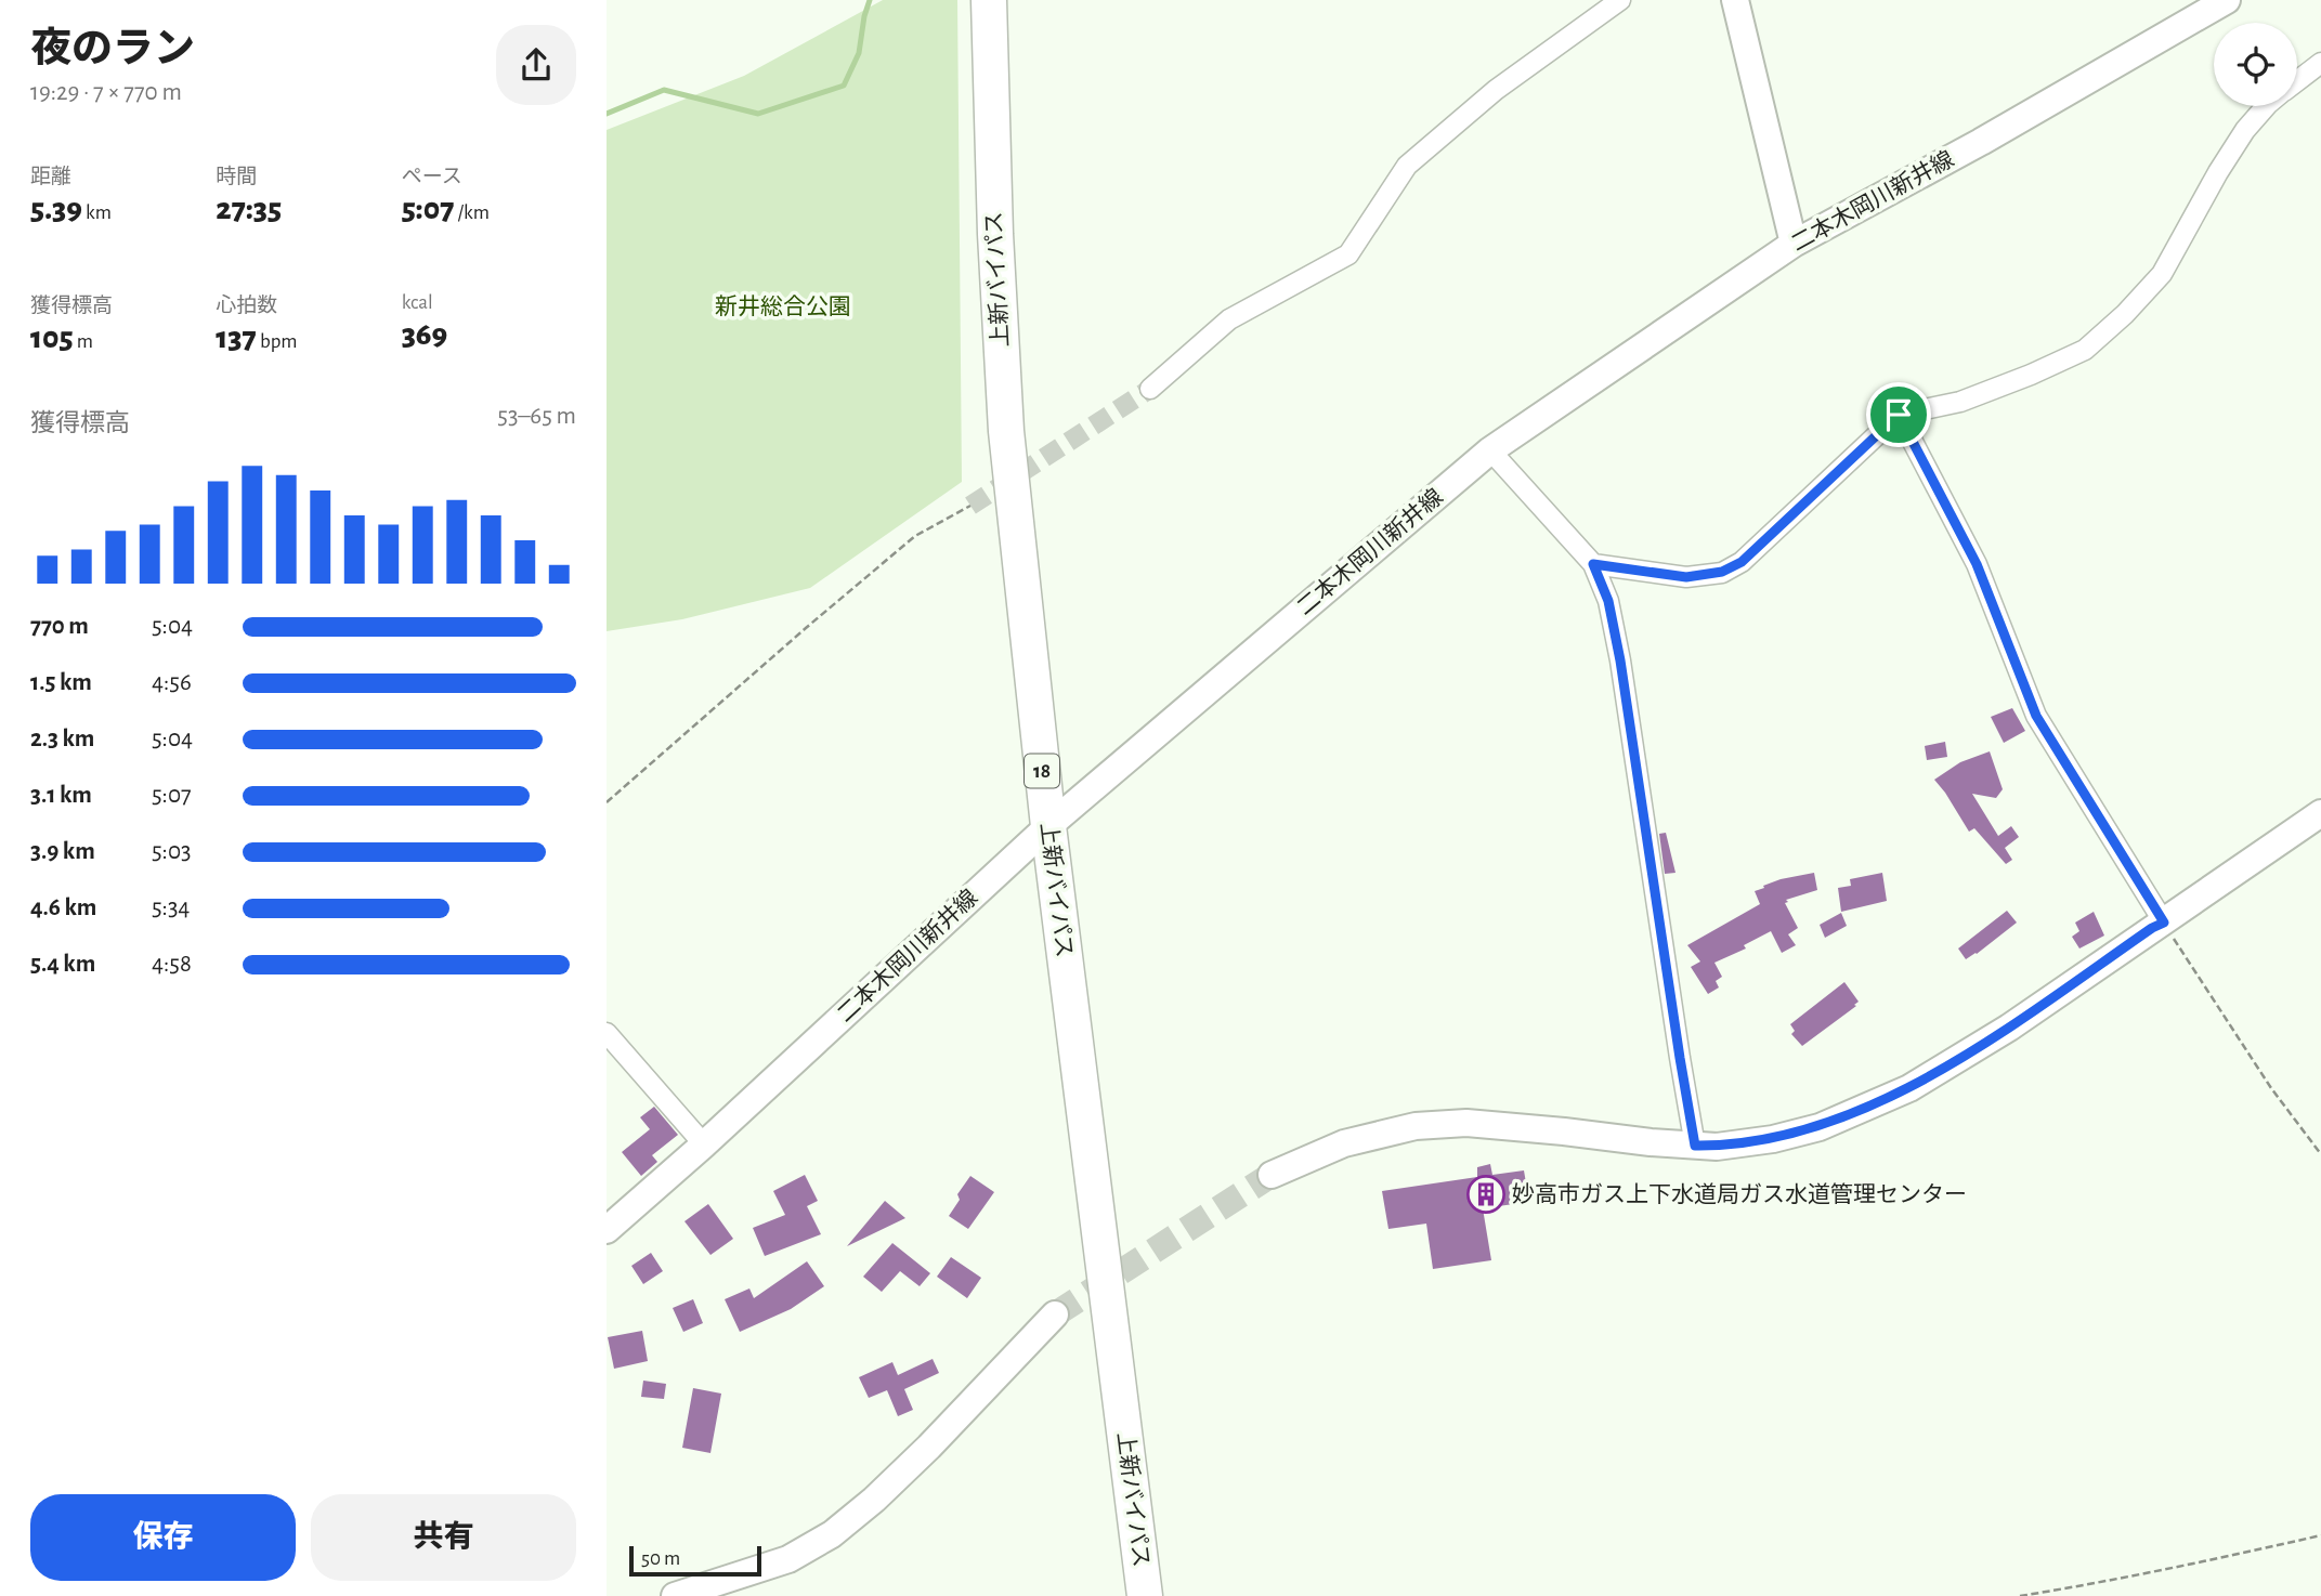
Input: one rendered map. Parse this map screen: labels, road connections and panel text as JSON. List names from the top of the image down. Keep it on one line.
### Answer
{"streets":{"highway":["上新バイパス","18"],"main road":["二本木岡川新井線"]},"crossings":[["二本木岡川新井線","上新バイパス"]],"parks":["新井総合公園"],"places":{"building":["妙高市ガス上下水道局ガス水道管理センター"]},"scale_bar":"50 m","page":{"heading":["夜のラン","19:29 · 7 × 770 m"],"stats":[["距離","5.39 km"],["時間","27:35"],["ペース","5:07 /km"],["獲得標高","105 m"],["心拍数","137 bpm"],["kcal","369"]],"chart":["獲得標高","53–65 m"],"list":[{"name":"770 m","note":"5:04"},{"name":"1.5 km","note":"4:56"},{"name":"2.3 km","note":"5:04"},{"name":"3.1 km","note":"5:07"},{"name":"3.9 km","note":"5:03"},{"name":"4.6 km","note":"5:34"},{"name":"5.4 km","note":"4:58"}],"buttons":["保存","共有"],"scale":"50 m"}}
